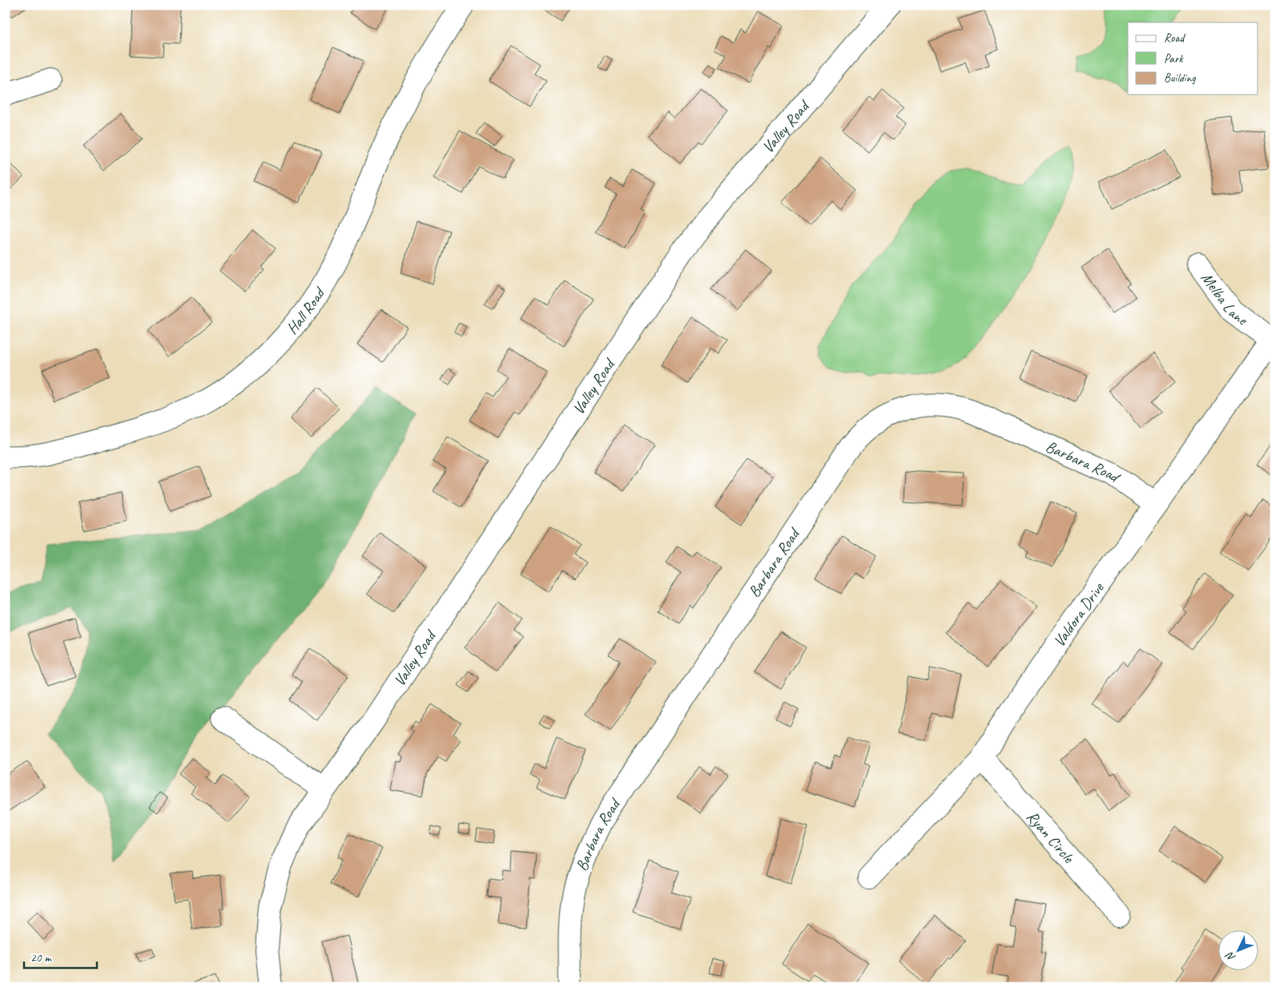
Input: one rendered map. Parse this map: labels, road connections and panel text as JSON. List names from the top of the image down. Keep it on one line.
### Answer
{"streets":{"street":["Valley Road","Melba Lane","Hall Road","Barbara Road","Valdora Drive","Ryan Circle"]},"crossings":[["Melba Lane","Valdora Drive"],["Barbara Road","Valdora Drive"],["Valdora Drive","Ryan Circle"]],"legend":["Road","Park","Building"],"scale_bar":"20 m","north":"bottom left"}
